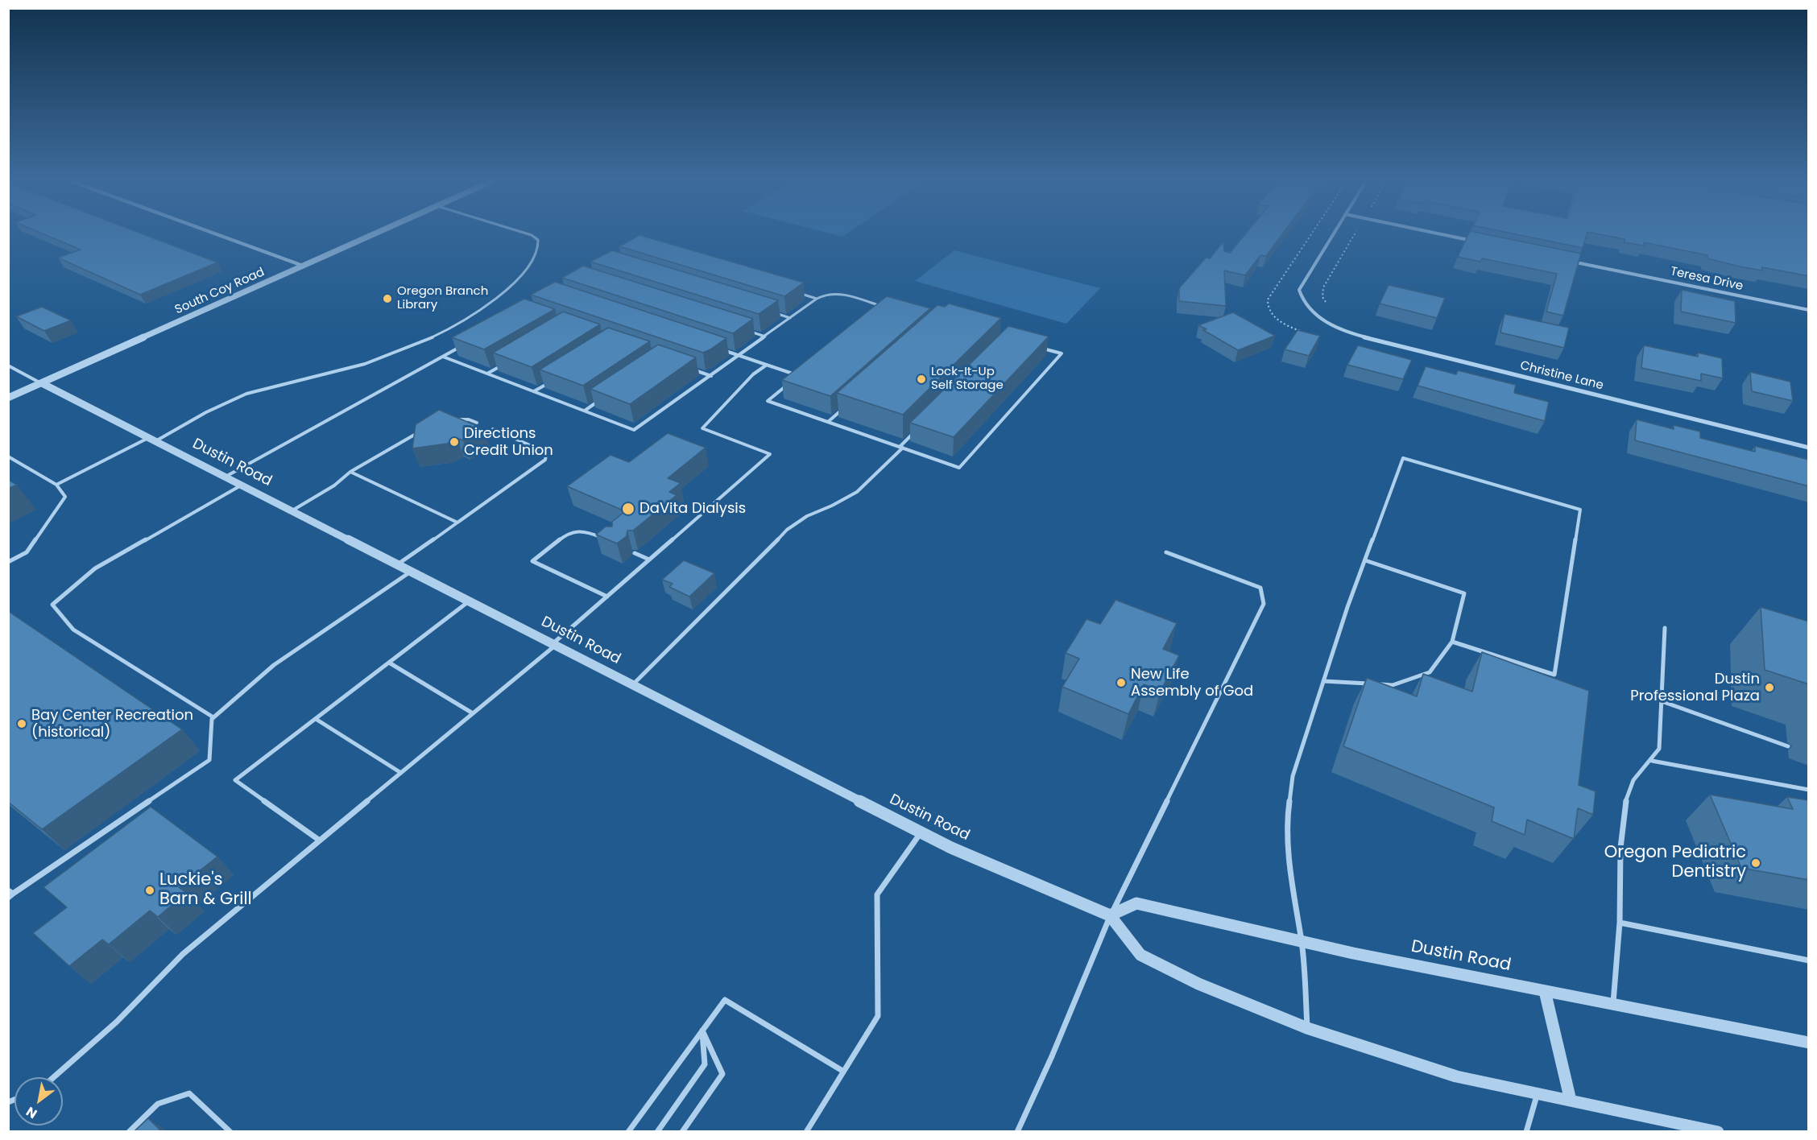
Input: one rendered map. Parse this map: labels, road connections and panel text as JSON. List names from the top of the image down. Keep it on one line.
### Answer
{"streets":{"street":["Teresa Drive","South Coy Road","Christine Lane","Dustin Road"]},"crossings":[["South Coy Road","Dustin Road"]],"places":["Oregon Branch Library","Lock-It-Up Self Storage","Directions Credit Union","DaVita Dialysis","New Life Assembly of God","Dustin Professional Plaza","Bay Center Recreation (historical)","Oregon Pediatric Dentistry","Luckie's Barn & Grill"],"north":"bottom left"}
